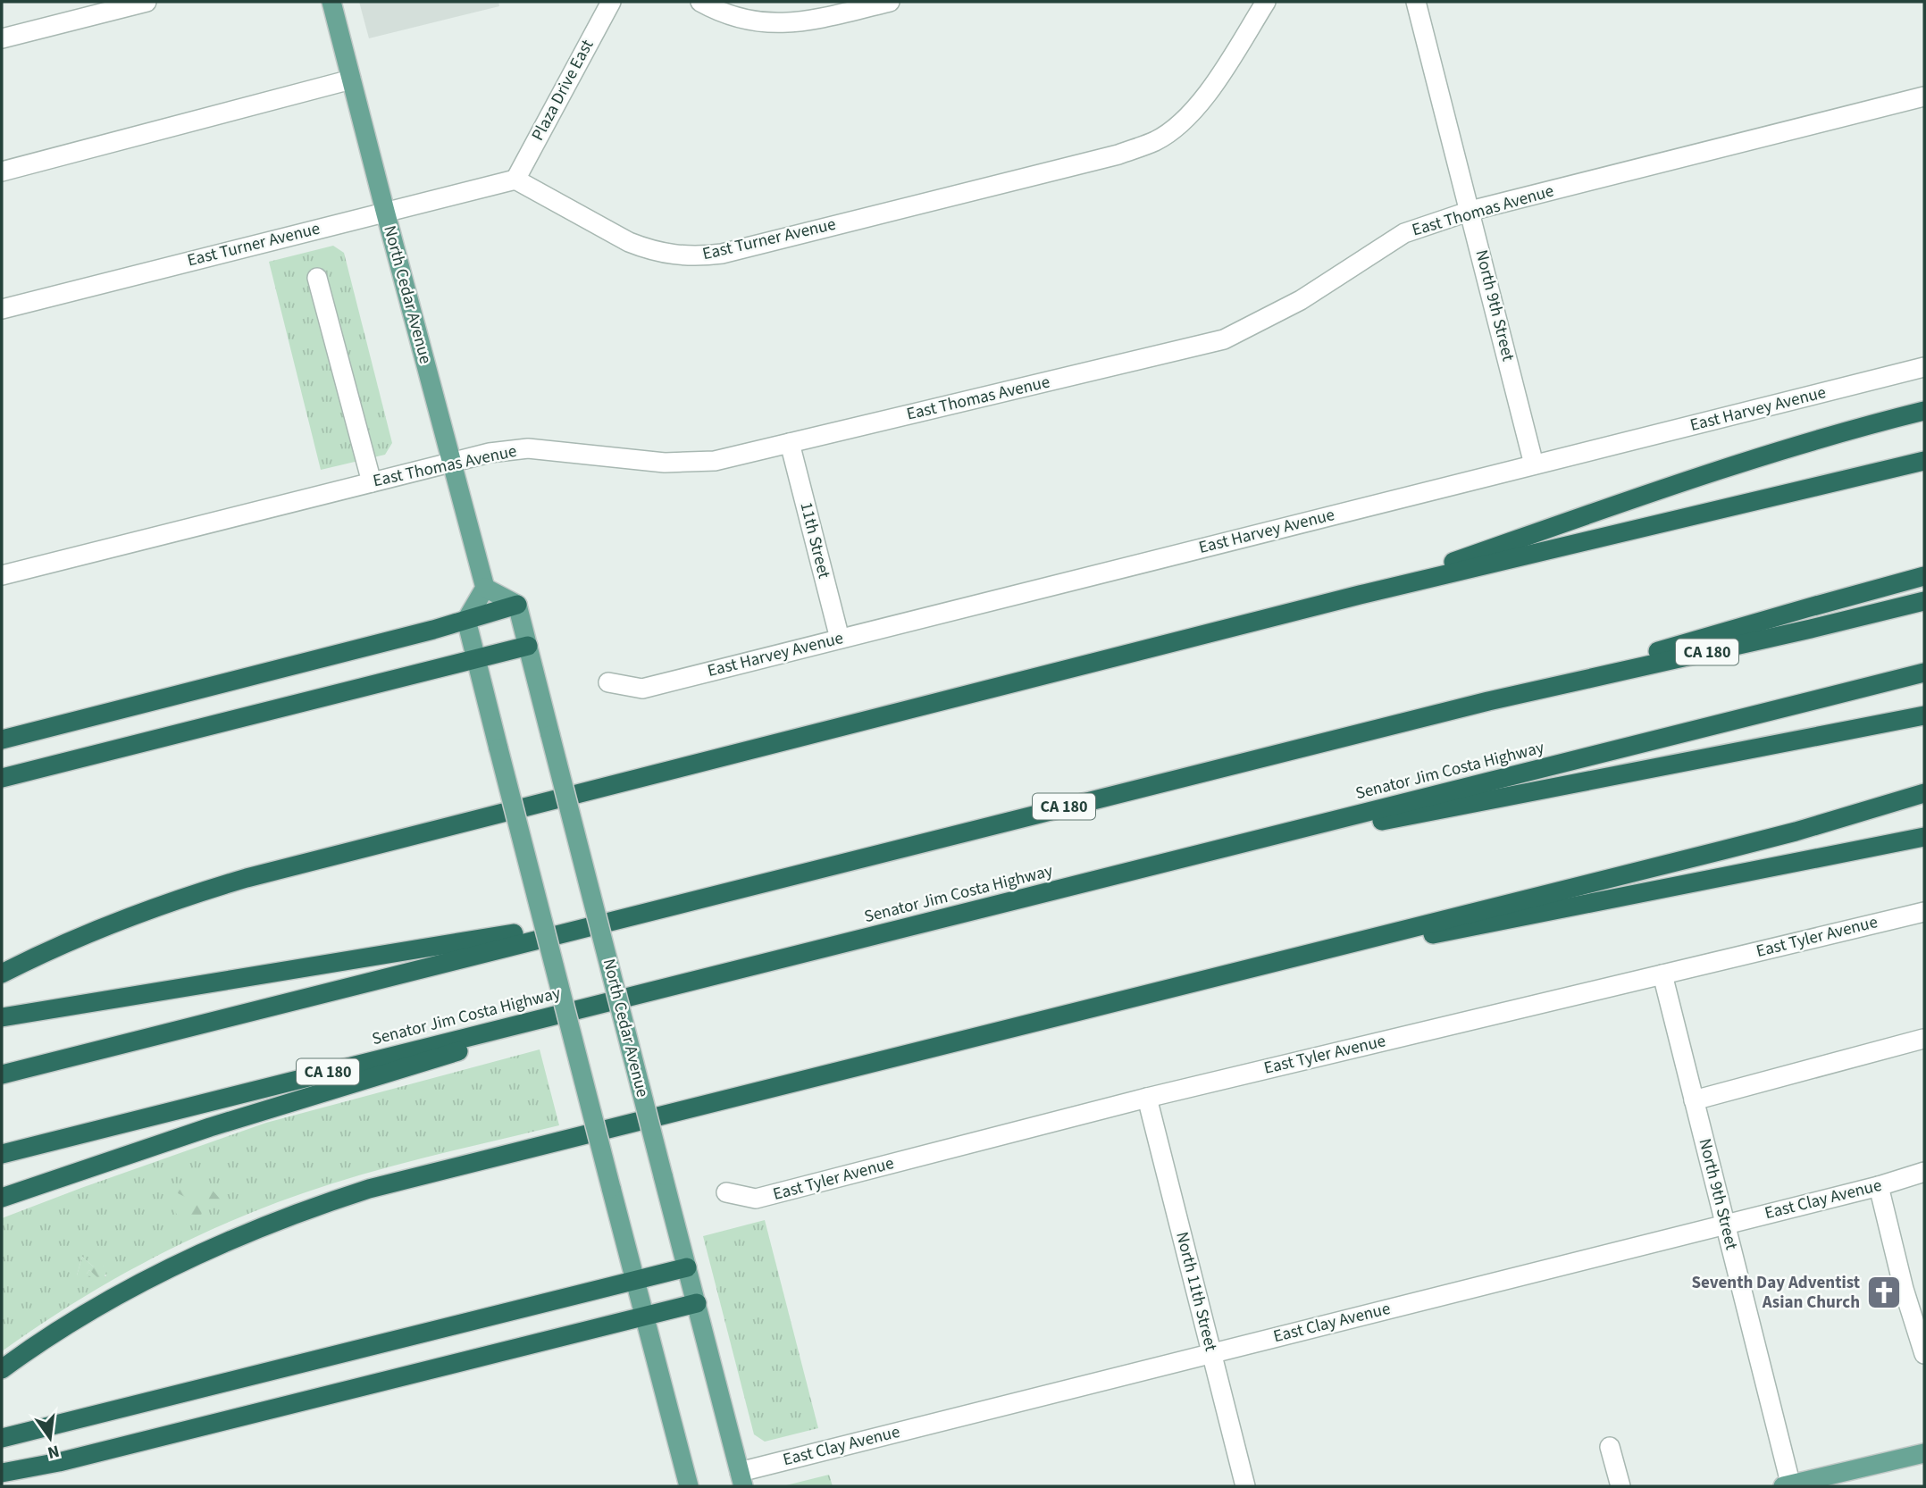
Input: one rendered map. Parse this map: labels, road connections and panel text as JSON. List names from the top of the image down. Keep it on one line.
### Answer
{"streets":{"highway":["CA 180","Senator Jim Costa Highway"],"main road":["North Cedar Avenue"],"street":["Plaza Drive East","East Thomas Avenue","East Turner Avenue","North 9th Street","East Harvey Avenue","11th Street","East Tyler Avenue","East Clay Avenue","North 11th Street"]},"crossings":[["Plaza Drive East","East Turner Avenue"],["East Thomas Avenue","North Cedar Avenue"],["East Thomas Avenue","North 9th Street"],["East Thomas Avenue","11th Street"],["East Turner Avenue","North Cedar Avenue"],["North Cedar Avenue","East Clay Avenue"],["North 9th Street","East Harvey Avenue"],["North 9th Street","East Tyler Avenue"],["North 9th Street","East Clay Avenue"],["East Harvey Avenue","11th Street"],["East Tyler Avenue","North 11th Street"],["East Clay Avenue","North 11th Street"]],"places":{"church":["Seventh Day Adventist Asian Church"]},"north":"bottom"}
